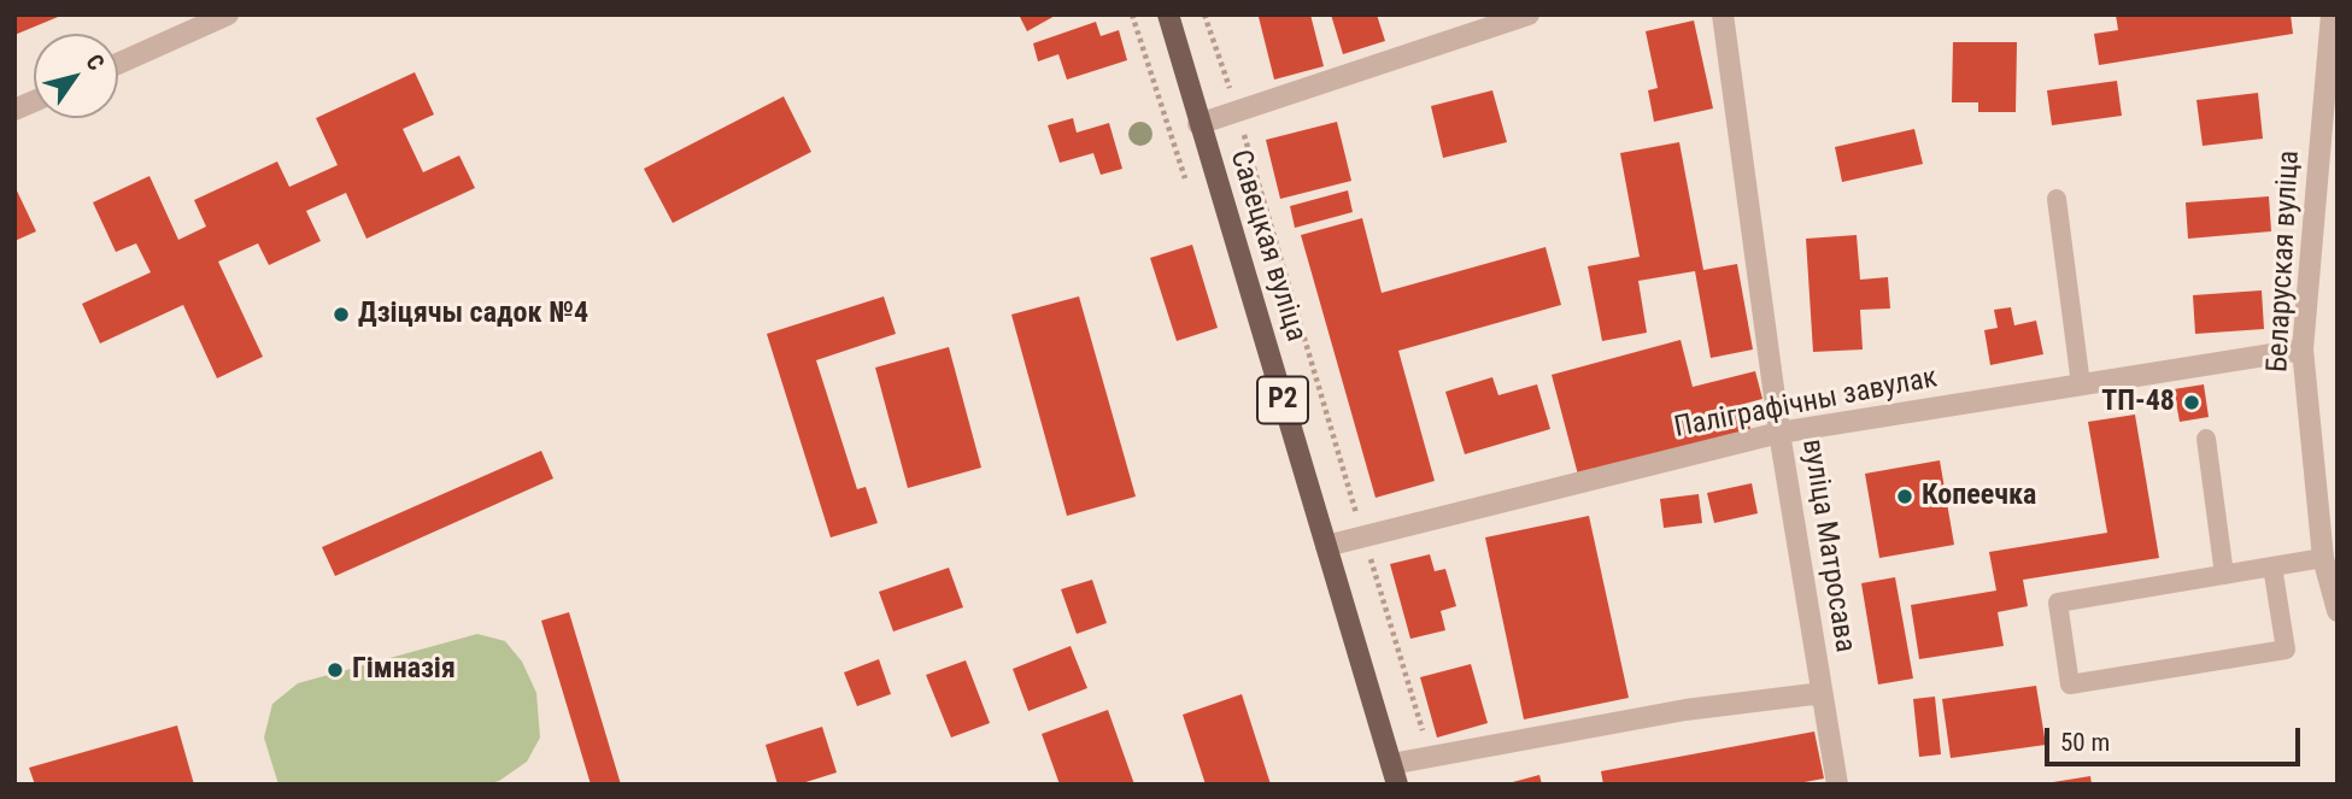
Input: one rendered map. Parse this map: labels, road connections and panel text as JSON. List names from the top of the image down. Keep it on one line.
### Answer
{"streets":{"main road":["Савецкая вуліца","Р2"],"street":["Беларуская вуліца","Паліграфічны завулак","вуліца Матросава"]},"crossings":[["Савецкая вуліца","Паліграфічны завулак"],["Беларуская вуліца","Паліграфічны завулак"],["Паліграфічны завулак","вуліца Матросава"]],"places":["Дзіцячы садок №4","ТП-48","Копеечка","Гімназія"],"scale_bar":"50 m","north":"top right"}
